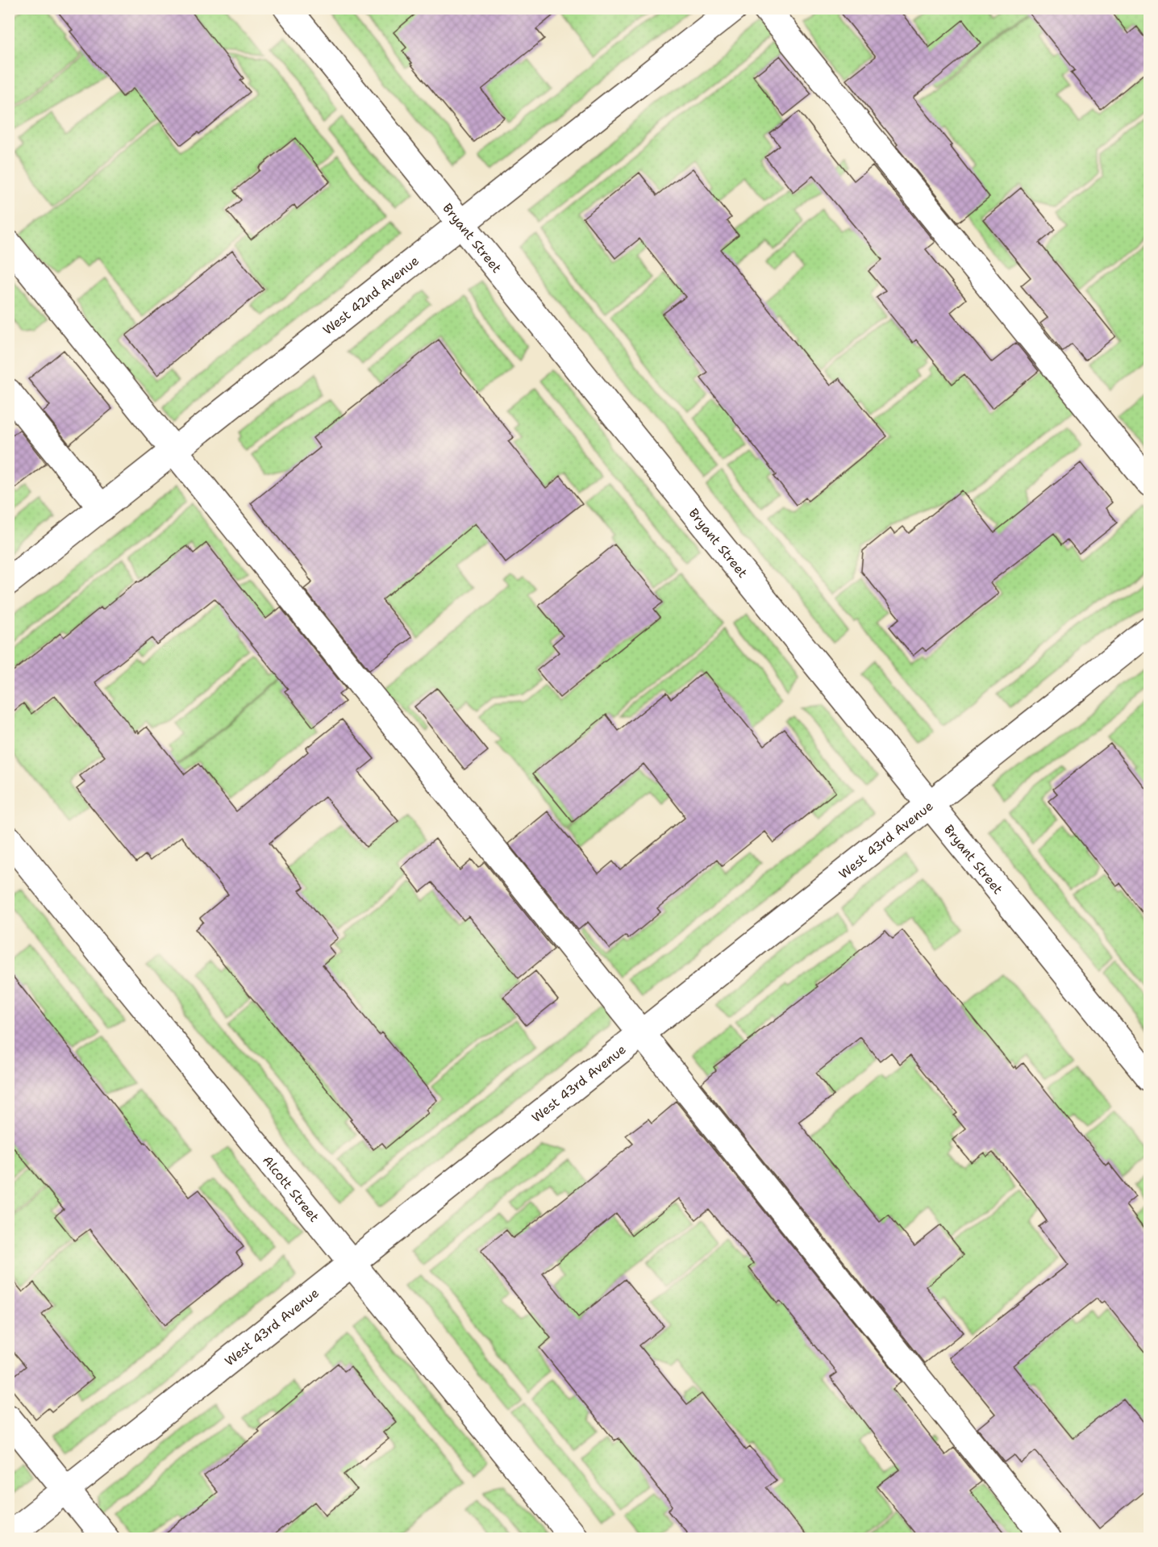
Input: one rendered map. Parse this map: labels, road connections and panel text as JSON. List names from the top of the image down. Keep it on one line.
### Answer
{"streets":{"street":["Bryant Street","West 42nd Avenue","West 43rd Avenue","Alcott Street"]},"crossings":[["Bryant Street","West 42nd Avenue"],["Bryant Street","West 43rd Avenue"],["West 43rd Avenue","Alcott Street"]]}
